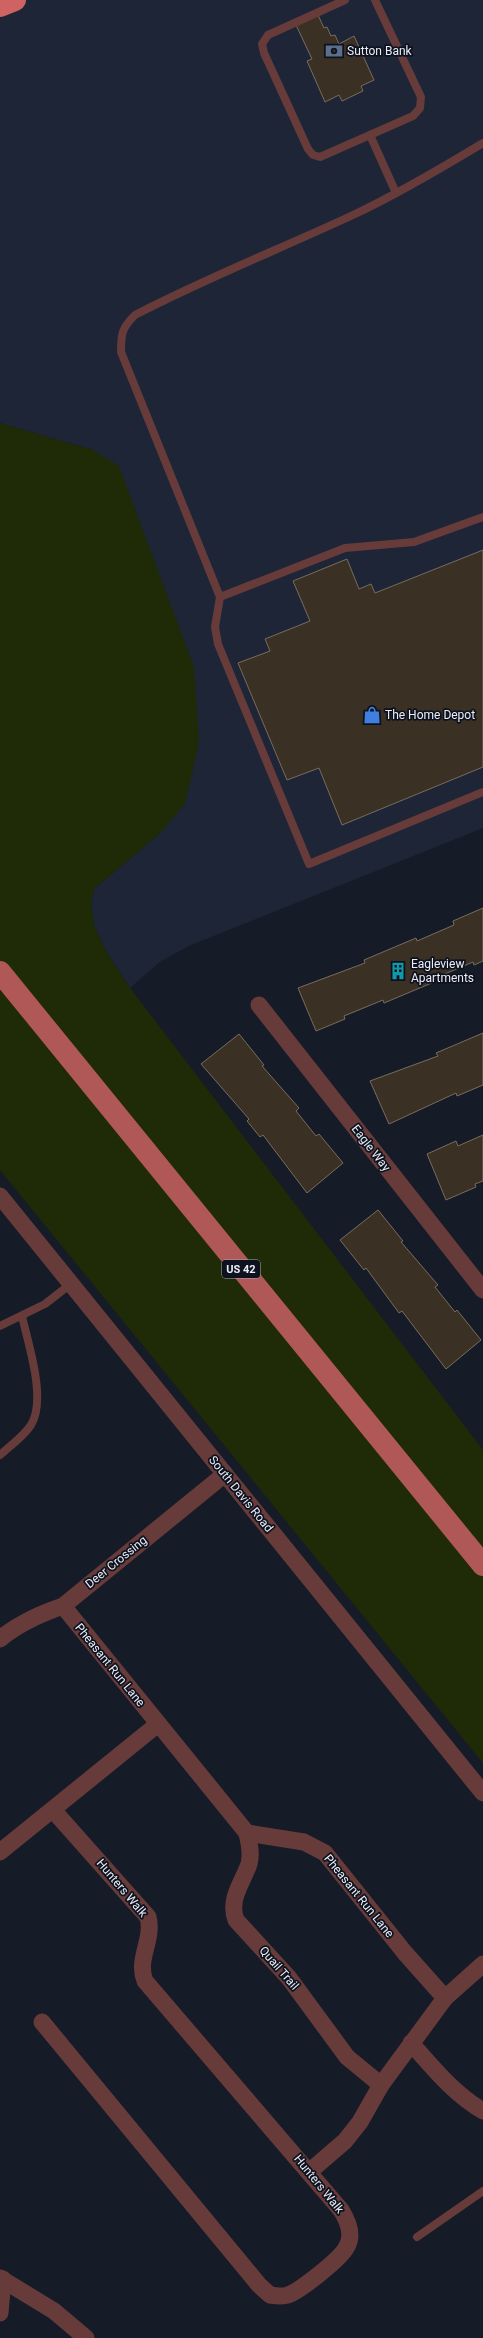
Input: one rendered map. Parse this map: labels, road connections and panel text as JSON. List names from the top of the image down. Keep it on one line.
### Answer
{"streets":{"main road":["US 42"],"street":["Eagle Way","South Davis Road","Deer Crossing","Pheasant Run Lane","Hunters Walk","Quail Trail"]},"crossings":[["South Davis Road","Deer Crossing"],["Deer Crossing","Pheasant Run Lane"],["Pheasant Run Lane","Quail Trail"]],"places":{"bank":["Sutton Bank"],"shop":["The Home Depot"],"building":["Eagleview Apartments"]}}
